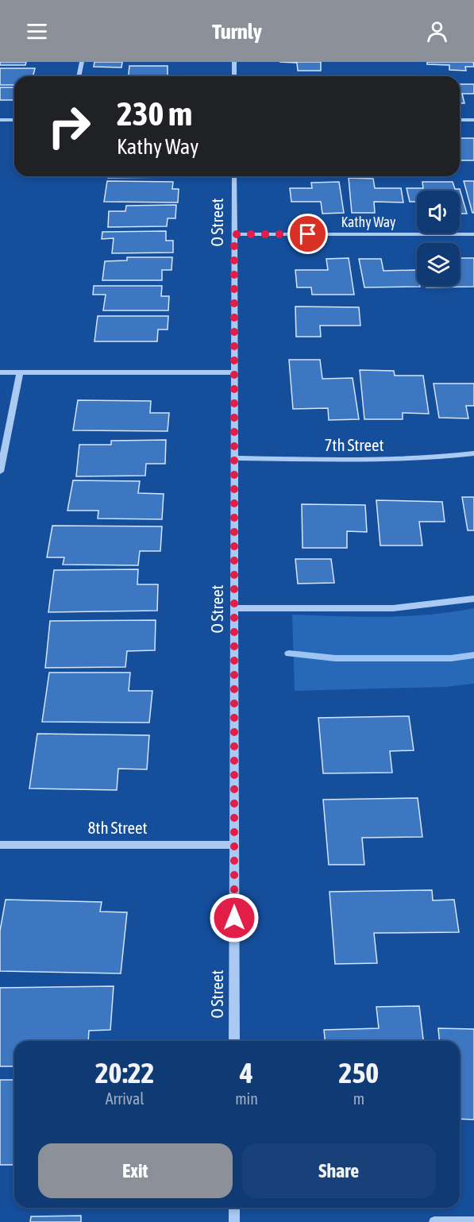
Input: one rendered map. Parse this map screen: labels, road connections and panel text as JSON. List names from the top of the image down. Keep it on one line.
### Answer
{"streets":{"street":["O Street","Kathy Way","7th Street","8th Street"]},"crossings":[["O Street","Kathy Way"],["O Street","7th Street"],["O Street","8th Street"]],"page":{"header":"Turnly","turn":["230 m","Kathy Way"],"eta":["20:22","Arrival","4","min","250","m"],"buttons":["Exit","Share"]}}
